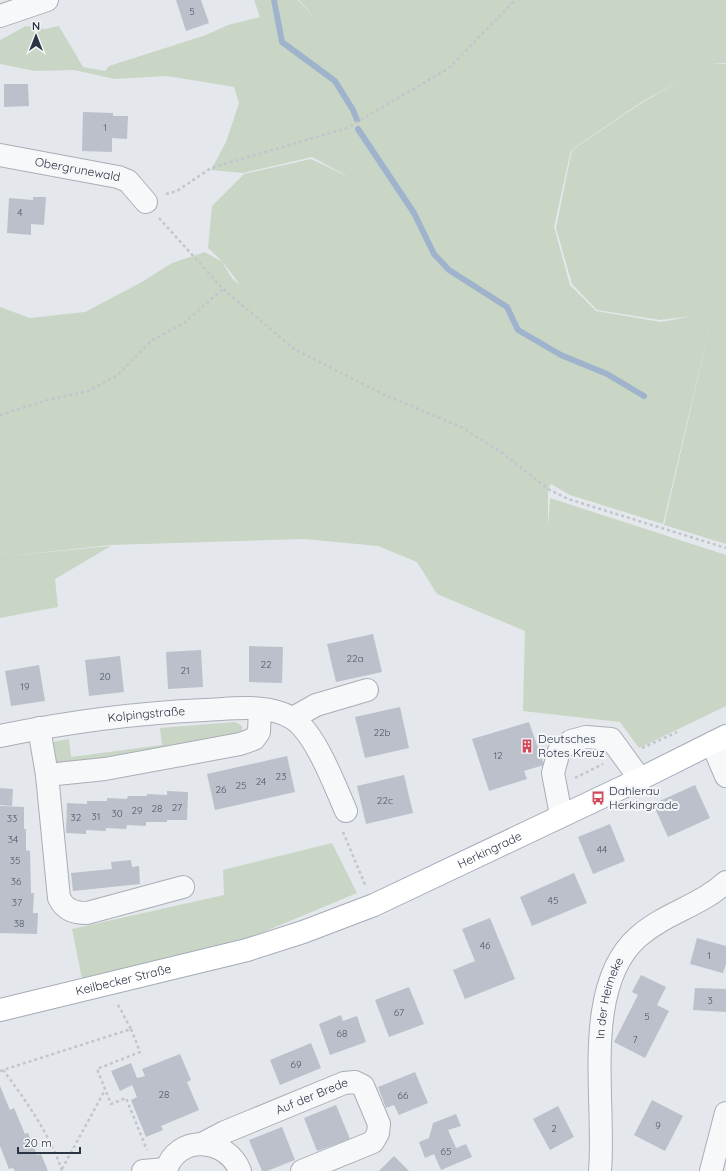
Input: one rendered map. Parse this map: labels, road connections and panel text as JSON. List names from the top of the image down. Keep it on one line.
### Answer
{"streets":{"main road":["Herkingrade","Keilbecker Straße"],"street":["Obergrunewald","Kolpingstraße","In der Heimeke","Auf der Brede"]},"crossings":[["Herkingrade","Keilbecker Straße"]],"places":{"building":["Deutsches Rotes Kreuz"],"bus stop":["Dahlerau Herkingrade"]},"house_numbers":["5","1","4","22a","22","21","20","19","22b","12","23","24","25","26","22c","27","28","29","30","31","32","33","34","44","35","36","45","37","38","46","1","3","67","5","68","7","69","28","66","9","2","65"],"scale_bar":"20 m","north":"top"}
